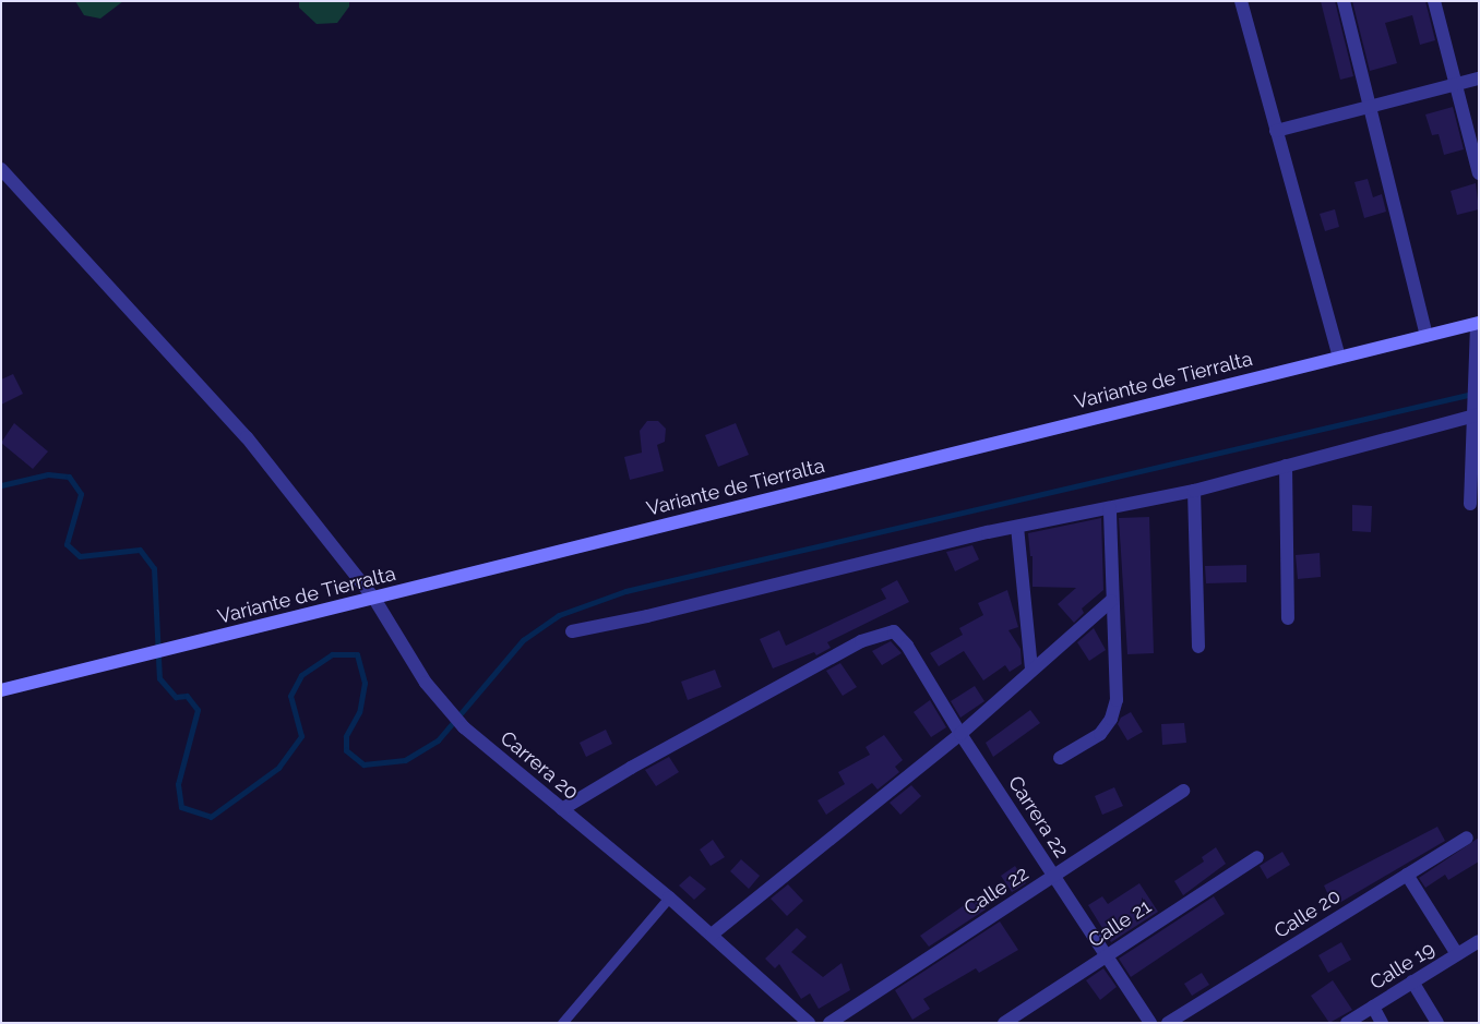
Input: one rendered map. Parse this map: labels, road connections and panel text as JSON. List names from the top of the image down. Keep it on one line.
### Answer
{"streets":{"main road":["Variante de Tierralta"],"street":["Carrera 20","Carrera 22","Calle 22","Calle 20","Calle 21","Calle 19"]},"crossings":[["Variante de Tierralta","Carrera 20"],["Carrera 20","Carrera 22"],["Carrera 22","Calle 22"],["Carrera 22","Calle 21"]]}
